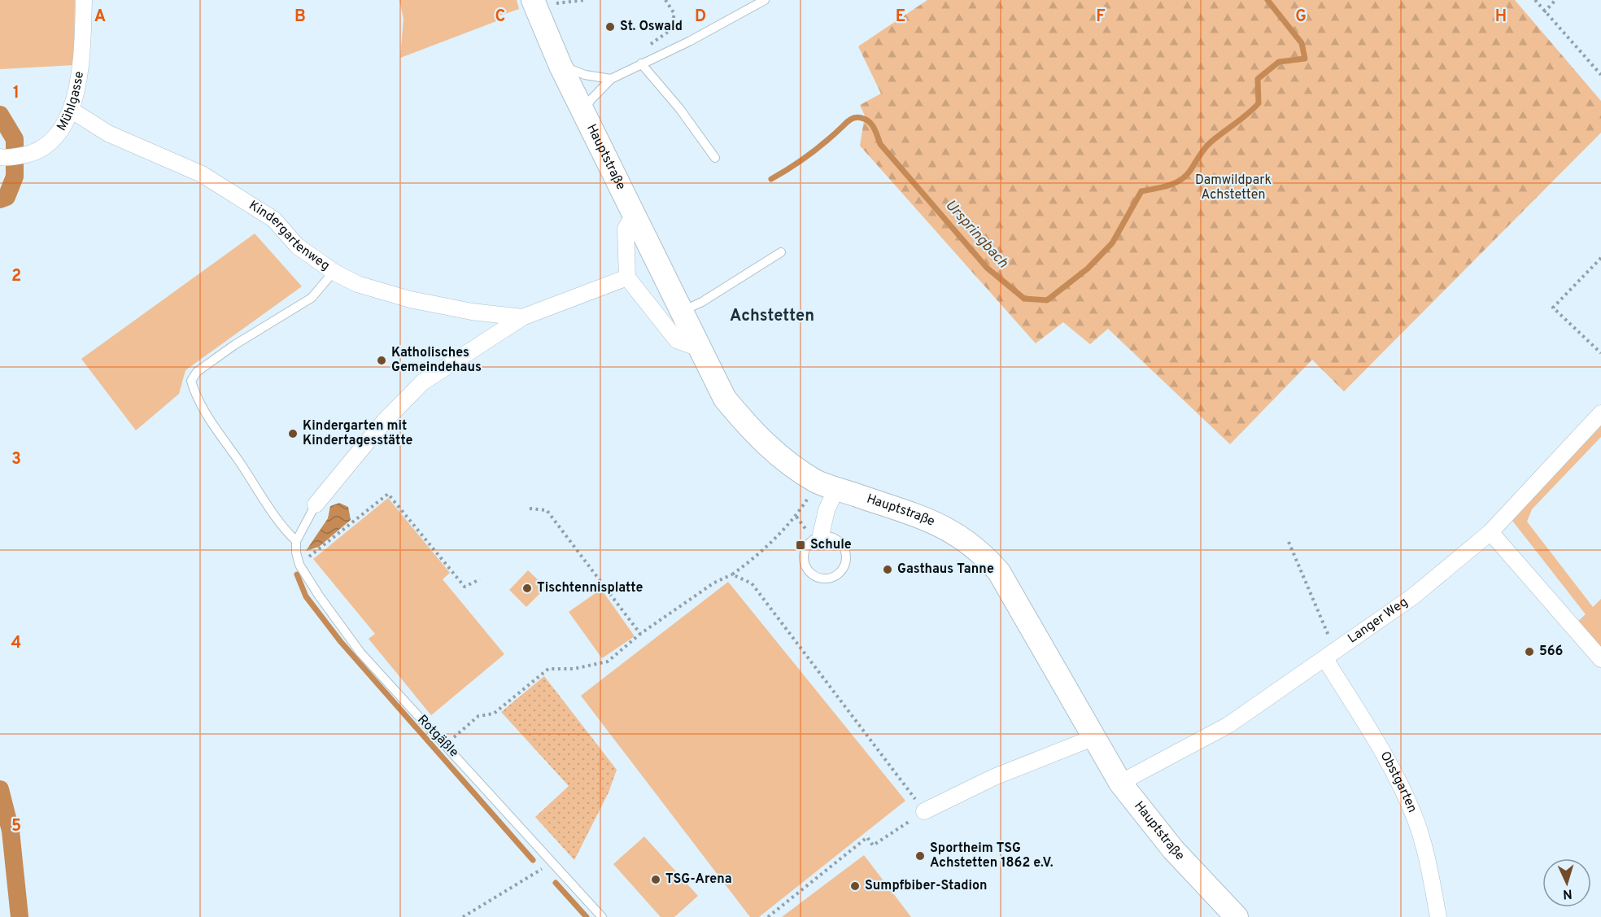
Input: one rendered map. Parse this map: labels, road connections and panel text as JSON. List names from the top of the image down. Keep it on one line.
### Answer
{"streets":{"street":["Mühlgasse","Hauptstraße","Kindergartenweg","Langer Weg","Obstgarten"],"lane":["Rotgäßle"]},"crossings":[["Mühlgasse","Kindergartenweg"],["Hauptstraße","Langer Weg"],["Kindergartenweg","Rotgäßle"],["Langer Weg","Obstgarten"]],"districts":["Achstetten"],"water":["Urspringbach"],"parks":["Damwildpark Achstetten"],"places":{"other":["St. Oswald","Katholisches Gemeindehaus","Kindergarten mit Kindertagesstätte","Gasthaus Tanne","Tischtennisplatte","566","Sportheim TSG Achstetten 1862 e.V.","TSG-Arena","Sumpfbiber-Stadion"],"transit":["Schule"]},"north":"bottom","grid":{"columns":["A","B","C","D","E","F","G","H"],"rows":["1","2","3","4","5"]}}
